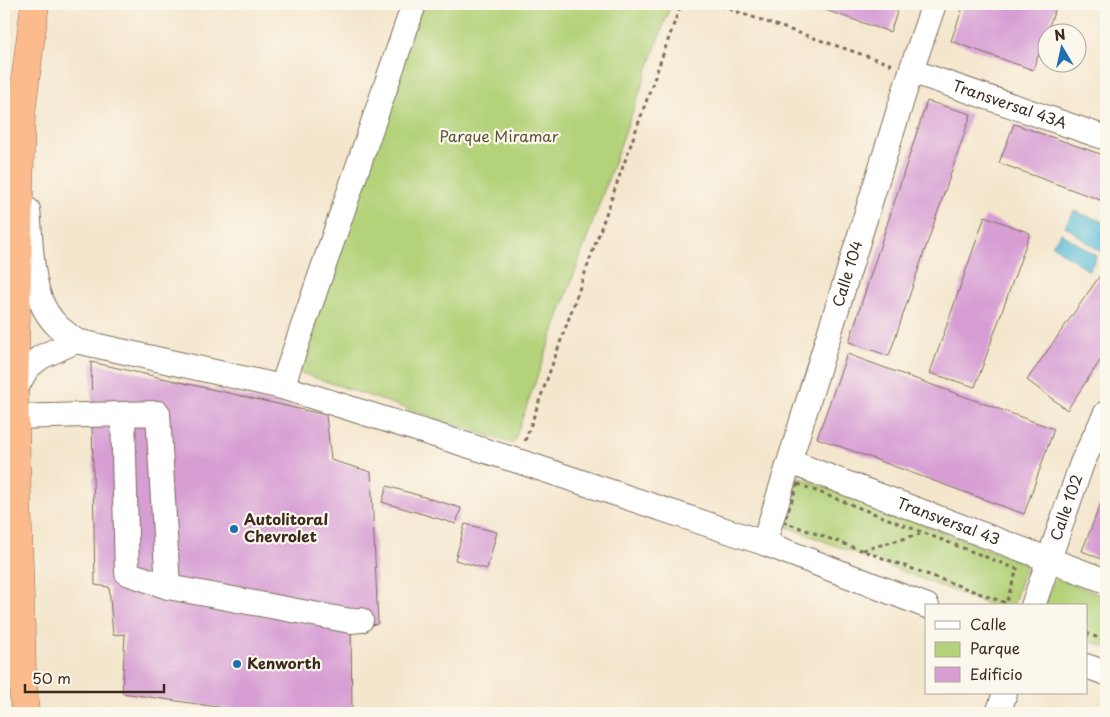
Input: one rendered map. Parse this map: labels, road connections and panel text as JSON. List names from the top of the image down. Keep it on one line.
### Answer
{"streets":{"street":["Transversal 43A","Calle 104","Calle 102","Transversal 43"]},"crossings":[["Transversal 43A","Calle 104"],["Calle 104","Transversal 43"],["Calle 102","Transversal 43"]],"parks":["Parque Miramar"],"places":["Autolitoral Chevrolet","Kenworth"],"legend":["Calle","Parque","Edificio"],"scale_bar":"50 m","north":"top"}
